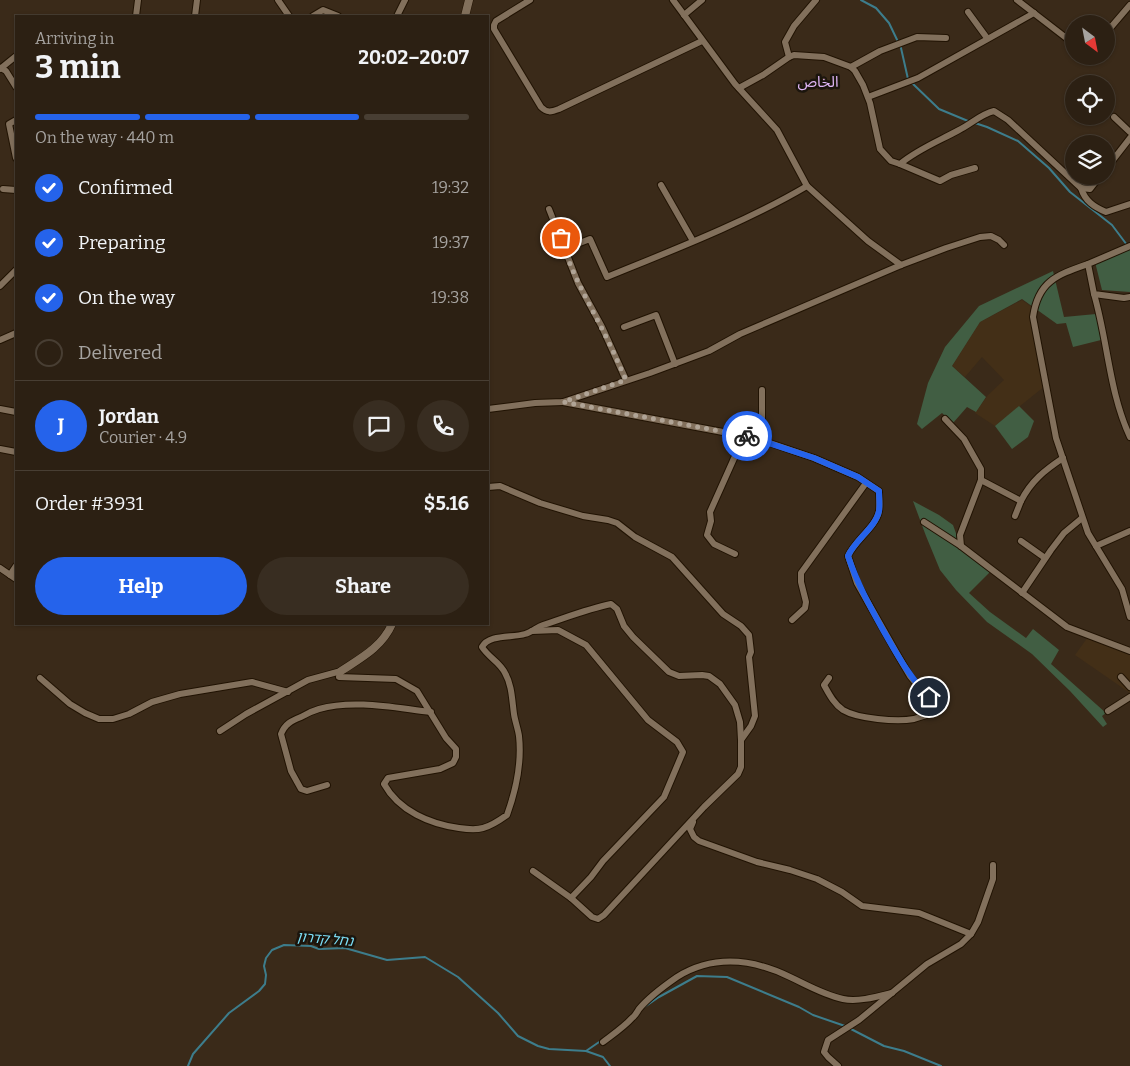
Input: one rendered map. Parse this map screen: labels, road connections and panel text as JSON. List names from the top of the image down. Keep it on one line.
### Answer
{"districts":["الخاص"],"water":["נחל קדרון"],"north":"bottom right","page":{"heading":["3 min","Arriving in","20:02–20:07"],"panel":["Jordan","Courier · 4.9","Order #3931","$5.16"],"bar":"On the way · 440 m","list":[["Confirmed","19:32"],["Preparing","19:37"],["On the way","19:38"],"Delivered"],"round":"J","buttons":["Help","Share"]}}
